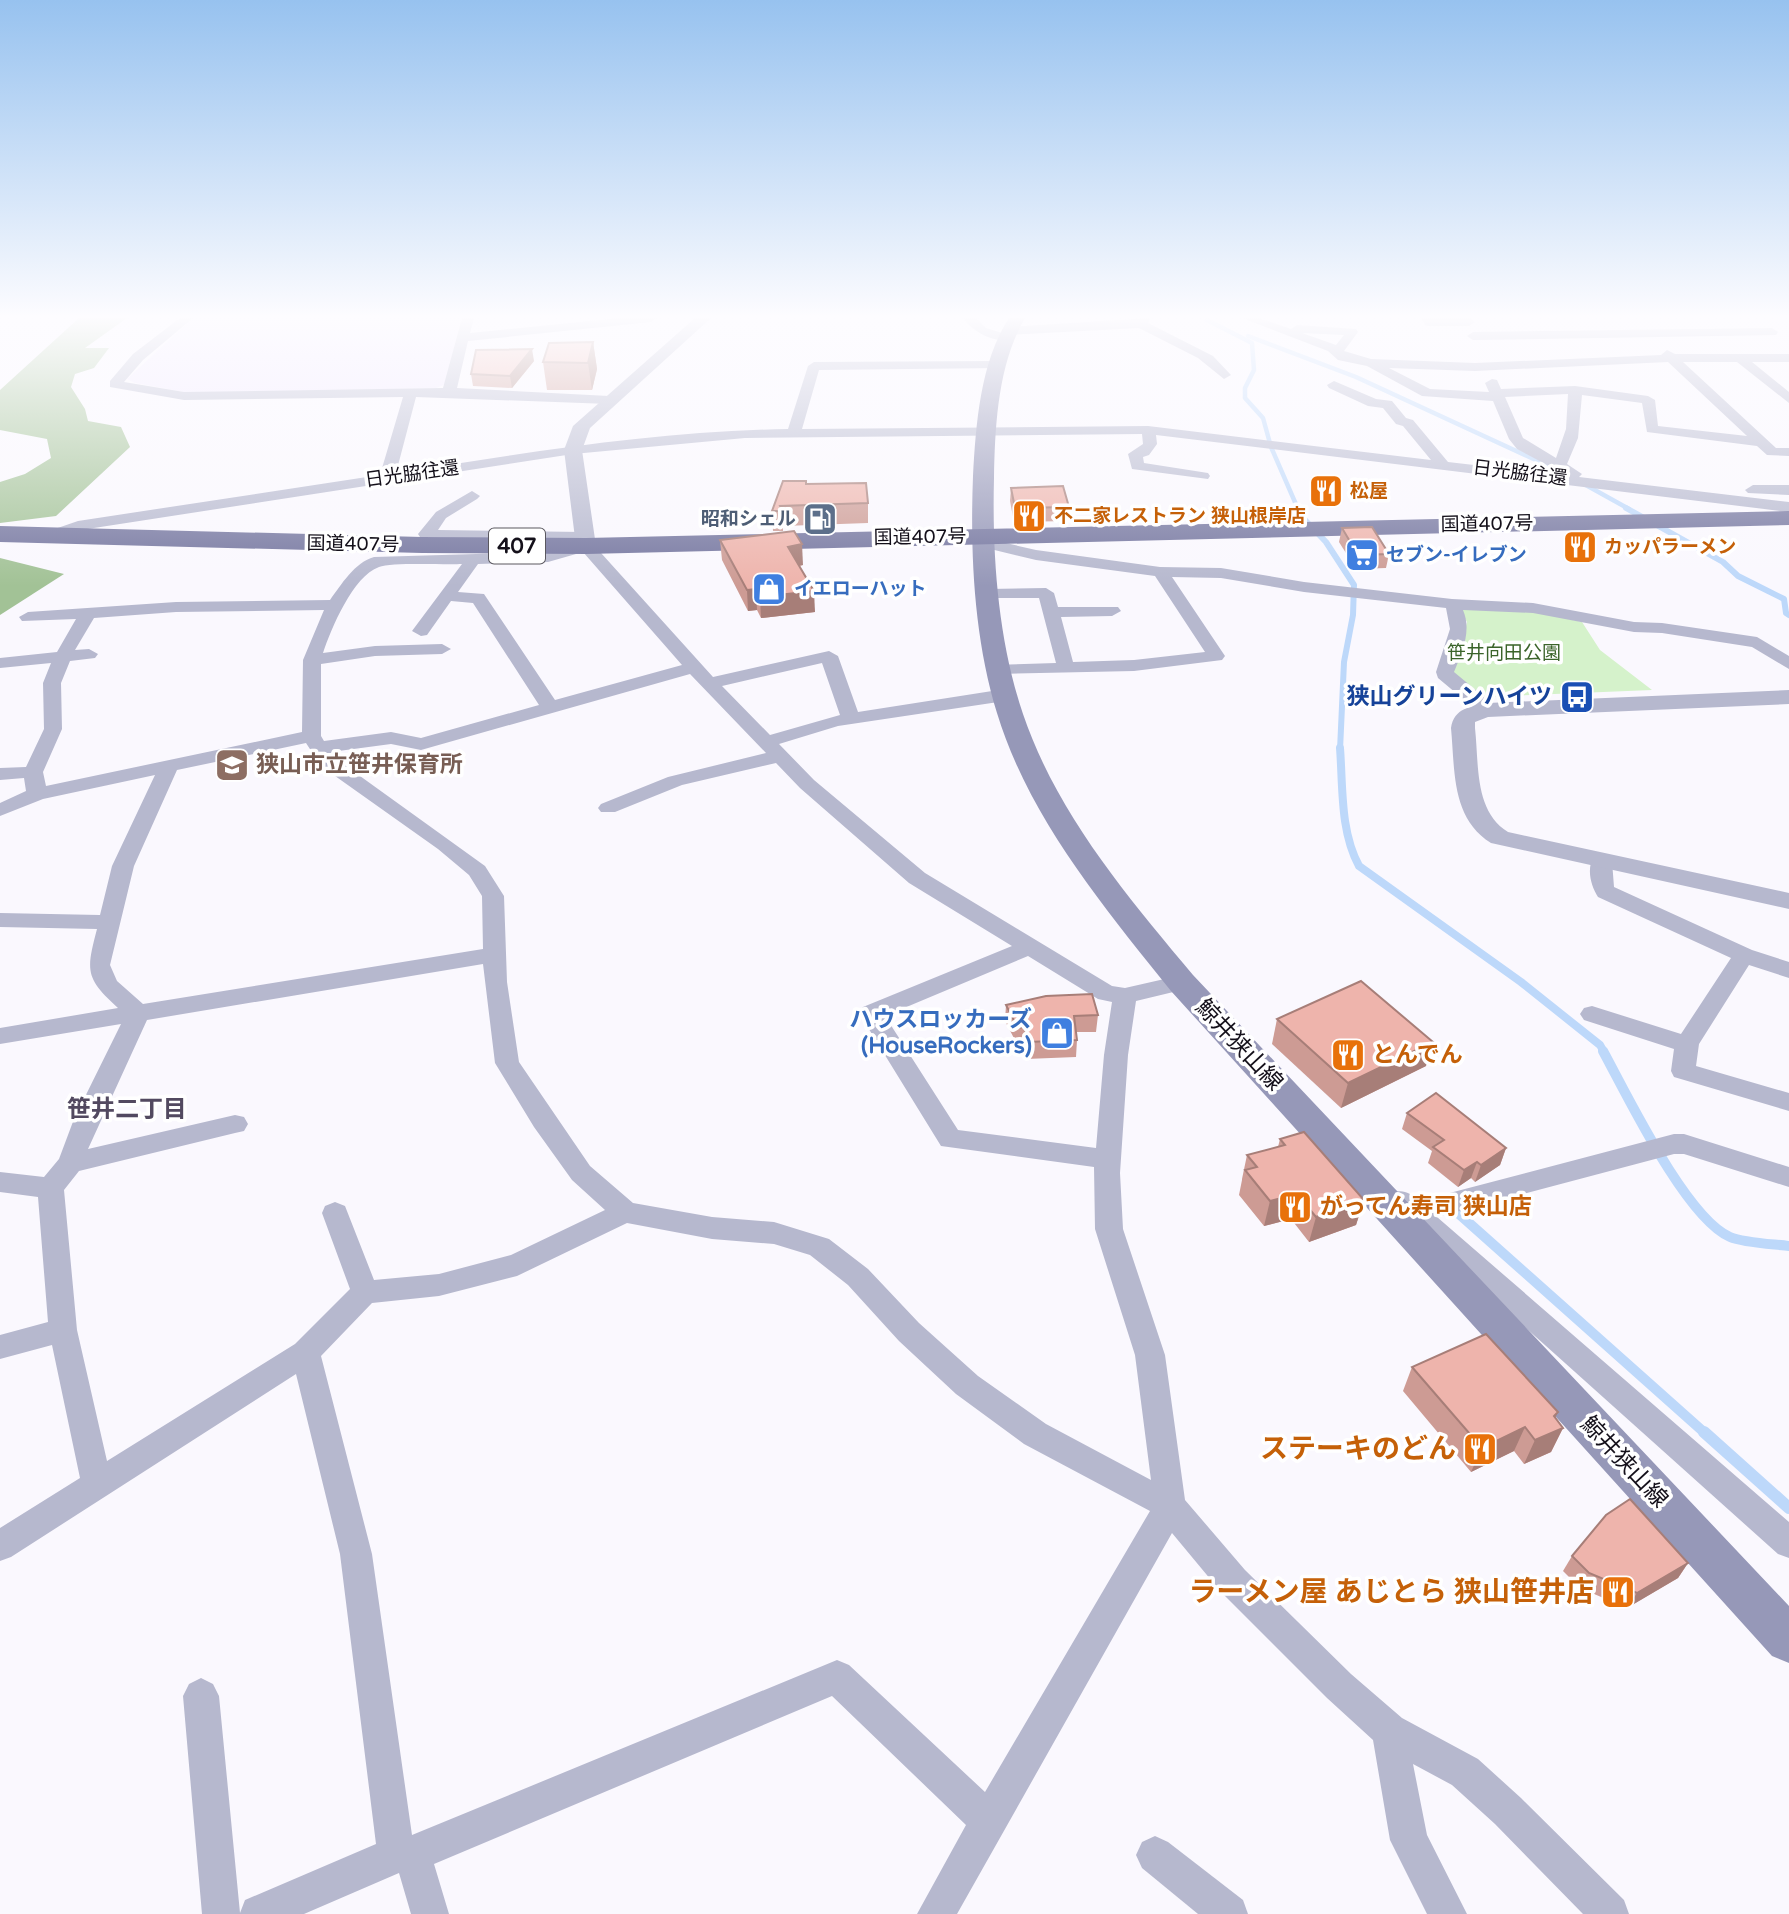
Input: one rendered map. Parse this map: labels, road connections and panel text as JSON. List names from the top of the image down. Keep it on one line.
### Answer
{"streets":{"highway":["日光脇往還","国道407号","407"],"main road":["鯨井狭山線"]},"crossings":[["日光脇往還","国道407号"],["日光脇往還","鯨井狭山線"],["国道407号","鯨井狭山線"]],"districts":["笹井二丁目"],"parks":["笹井向田公園"],"places":{"restaurant":["松屋","不二家レストラン 狭山根岸店","カッパラーメン","とんでん","がってん寿司 狭山店","ステーキのどん","ラーメン屋 あじとら 狭山笹井店"],"fuel station":["昭和シェル"],"supermarket":["セブン-イレブン"],"shop":["イエローハット","ハウスロッカーズ (HouseRockers)"],"bus stop":["狭山グリーンハイツ"],"school or university":["狭山市立笹井保育所"]}}
